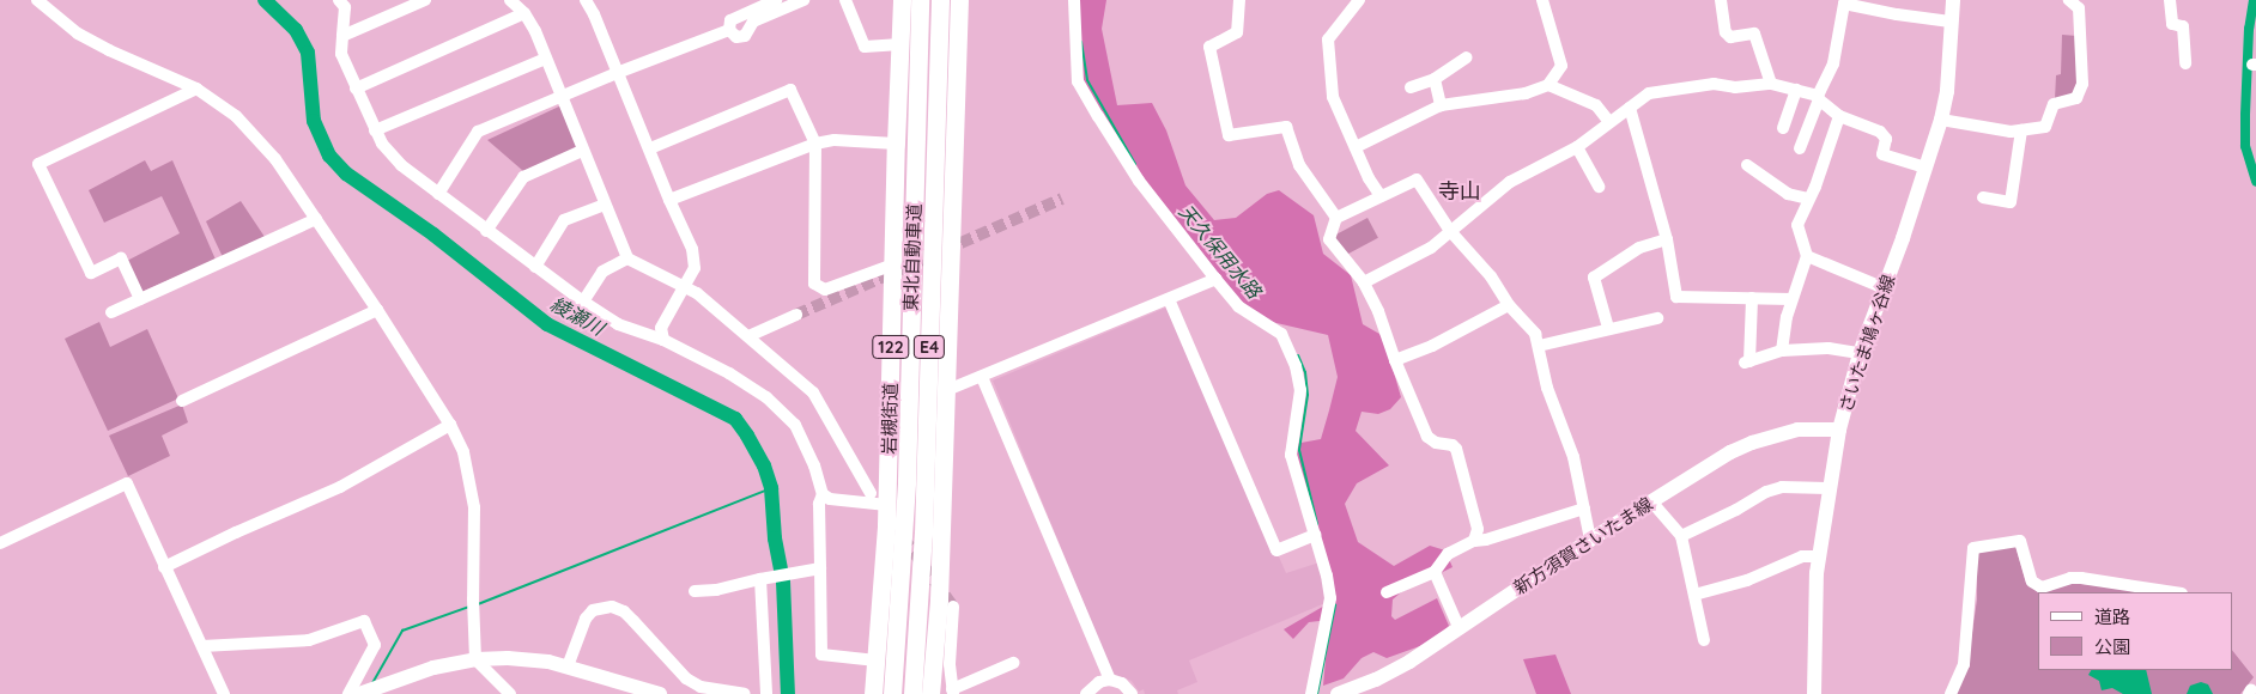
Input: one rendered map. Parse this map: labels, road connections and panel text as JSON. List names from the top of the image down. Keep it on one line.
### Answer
{"streets":{"highway":["東北自動車道","122","E4","岩槻街道"],"main road":["さいたま鳩ヶ谷線","新方須賀さいたま線"]},"crossings":[["さいたま鳩ヶ谷線","新方須賀さいたま線"]],"districts":["寺山"],"water":["天久保用水路","綾瀬川"],"legend":["道路","公園"]}
